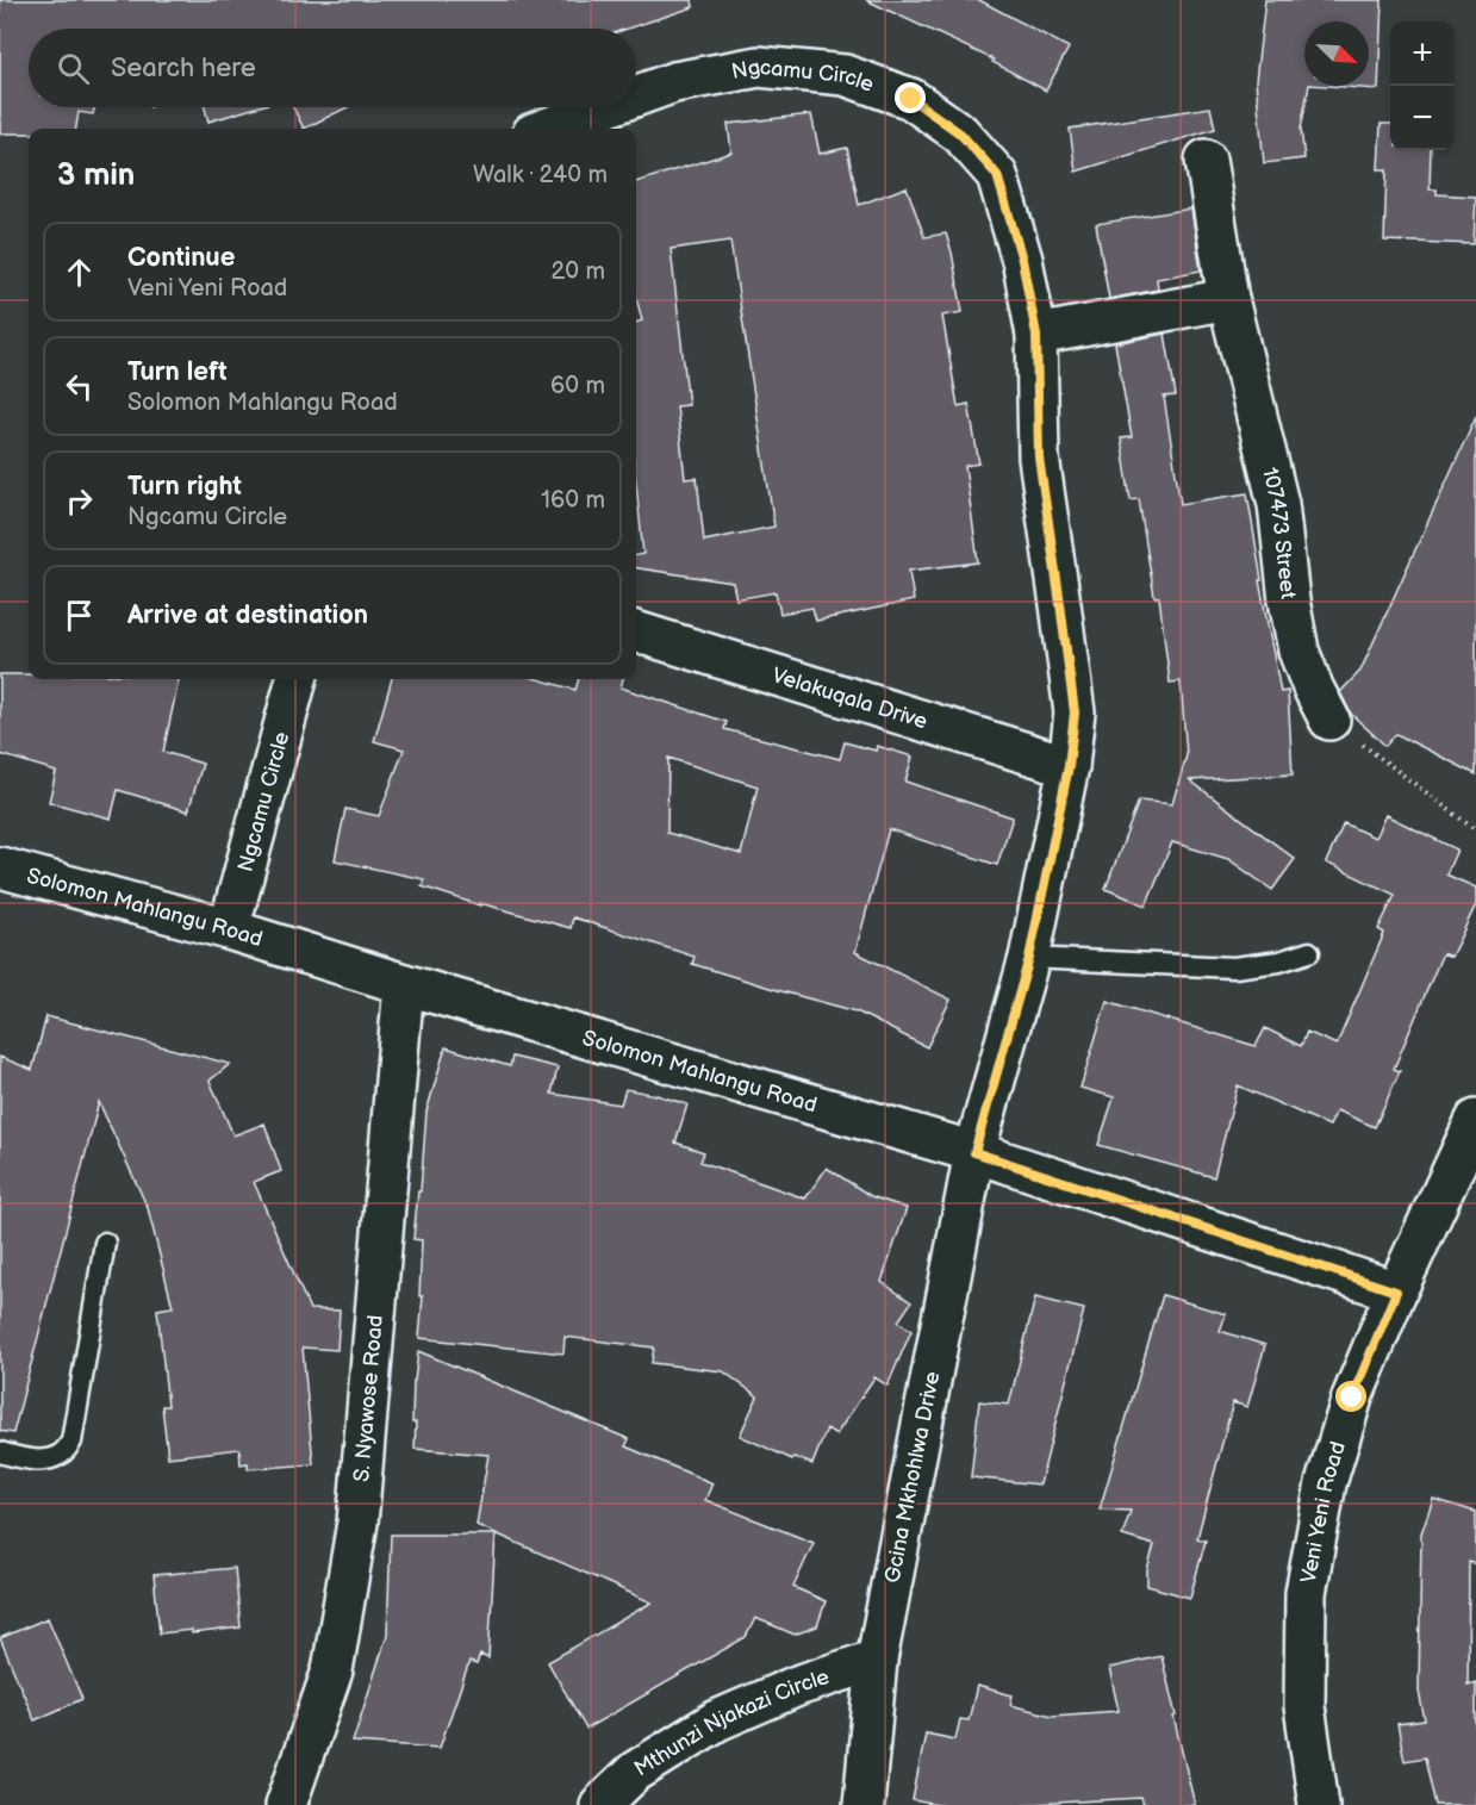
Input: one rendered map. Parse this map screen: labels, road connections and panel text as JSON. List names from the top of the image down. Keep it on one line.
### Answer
{"streets":{"street":["Ngcamu Circle","107473 Street","Velakuqala Drive","Solomon Mahlangu Road","S. Nyawose Road","Gcina Mkhohlwa Drive","Veni Yeni Road","Mthunzi Njakazi Circle"]},"crossings":[["Ngcamu Circle","Velakuqala Drive"],["Ngcamu Circle","Solomon Mahlangu Road"],["Ngcamu Circle","Gcina Mkhohlwa Drive"],["Solomon Mahlangu Road","S. Nyawose Road"],["Solomon Mahlangu Road","Gcina Mkhohlwa Drive"],["Solomon Mahlangu Road","Veni Yeni Road"],["Gcina Mkhohlwa Drive","Mthunzi Njakazi Circle"]],"north":"bottom right","page":{"map_buttons":["+","−"],"search":"Search here","heading":["3 min","Walk · 240 m"],"list":[["Continue","Veni Yeni Road","20 m"],["Turn left","Solomon Mahlangu Road","60 m"],["Turn right","Ngcamu Circle","160 m"],"Arrive at destination"]}}
